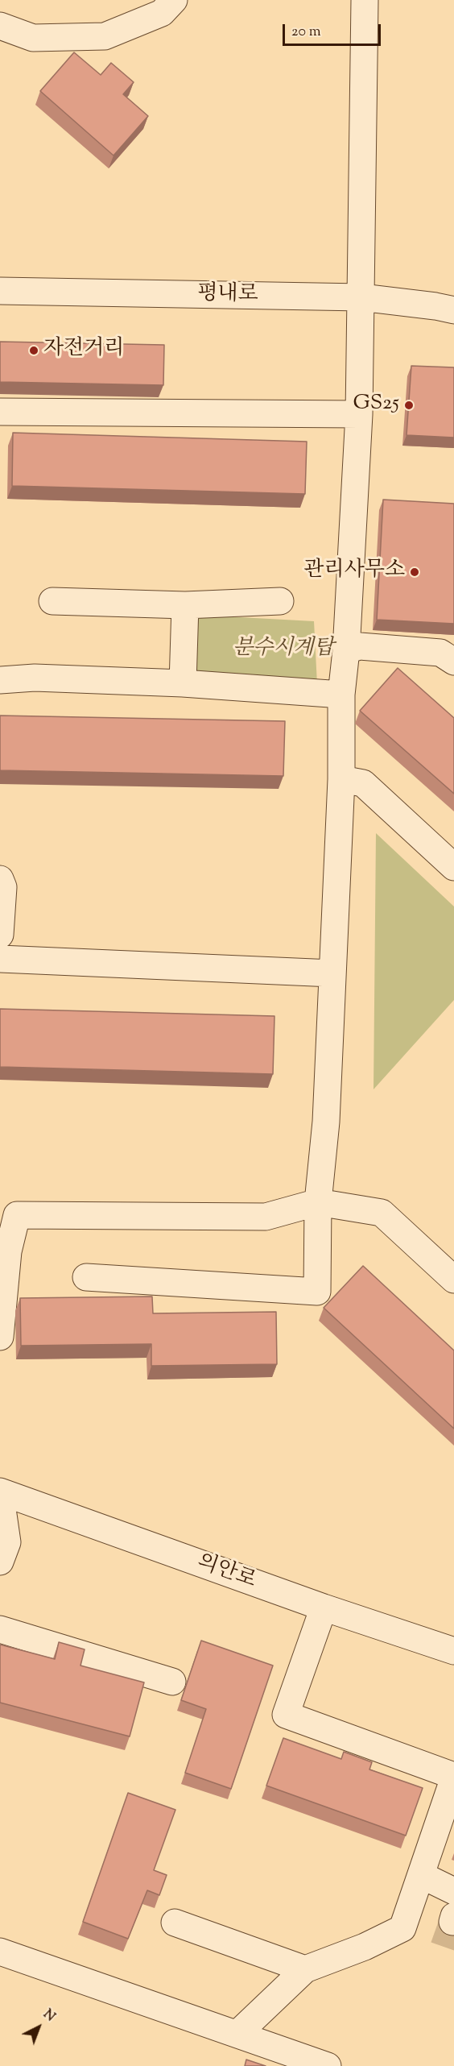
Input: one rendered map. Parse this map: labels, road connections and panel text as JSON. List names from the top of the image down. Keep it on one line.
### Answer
{"streets":{"street":["평내로","의안로"]},"parks":["분수시계탑"],"places":["자전거리","GS25","관리사무소"],"scale_bar":"20 m","north":"top right"}
